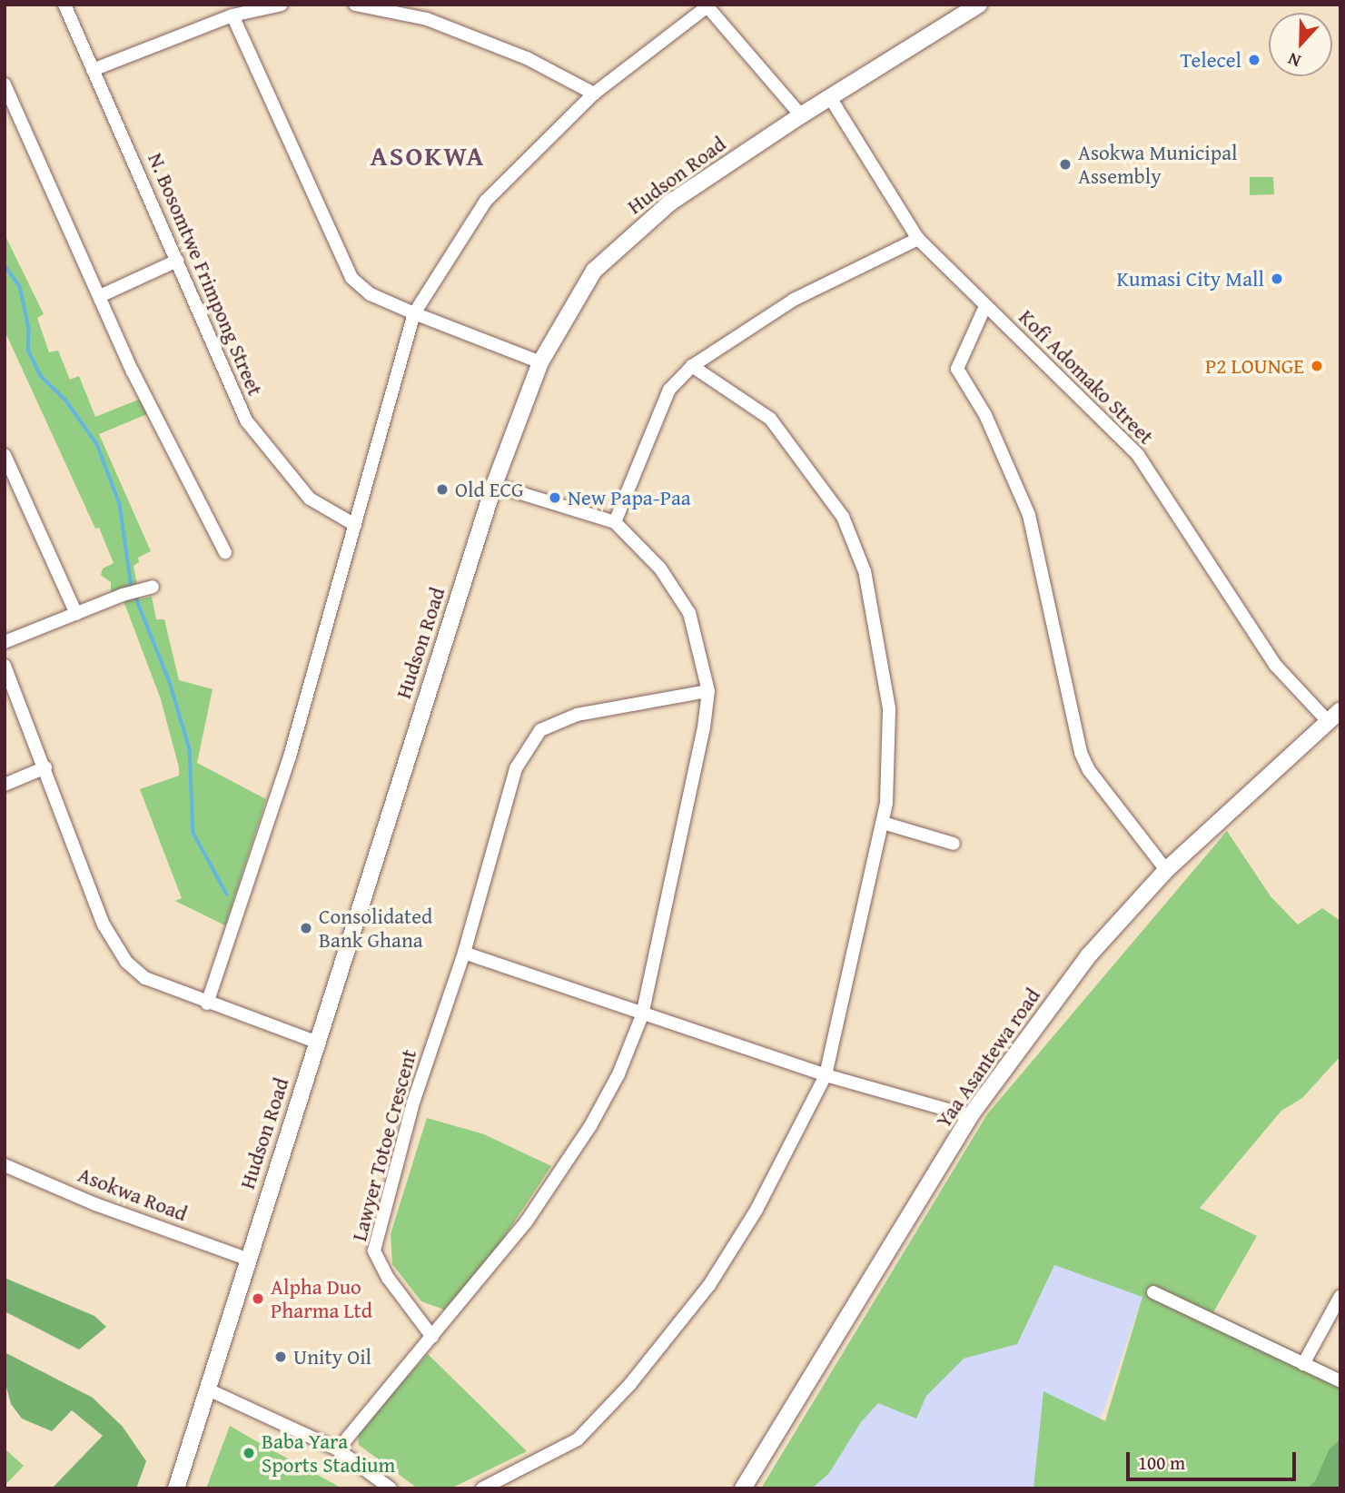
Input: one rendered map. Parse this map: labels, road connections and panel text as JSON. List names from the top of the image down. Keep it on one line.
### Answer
{"streets":{"street":["Hudson Road","N. Bosomtwe Frimpong Street","Kofi Adomako Street","Yaa Asantewa road","Lawyer Totoe Crescent","Asokwa Road"]},"crossings":[["Hudson Road","Kofi Adomako Street"],["Hudson Road","Asokwa Road"],["Kofi Adomako Street","Yaa Asantewa road"]],"districts":["ASOKWA"],"places":["Telecel","Asokwa Municipal Assembly","Kumasi City Mall","P2 LOUNGE","Old ECG","New Papa-Paa","Consolidated Bank Ghana","Alpha Duo Pharma Ltd","Unity Oil","Baba Yara Sports Stadium"],"scale_bar":"100 m","north":"bottom"}
